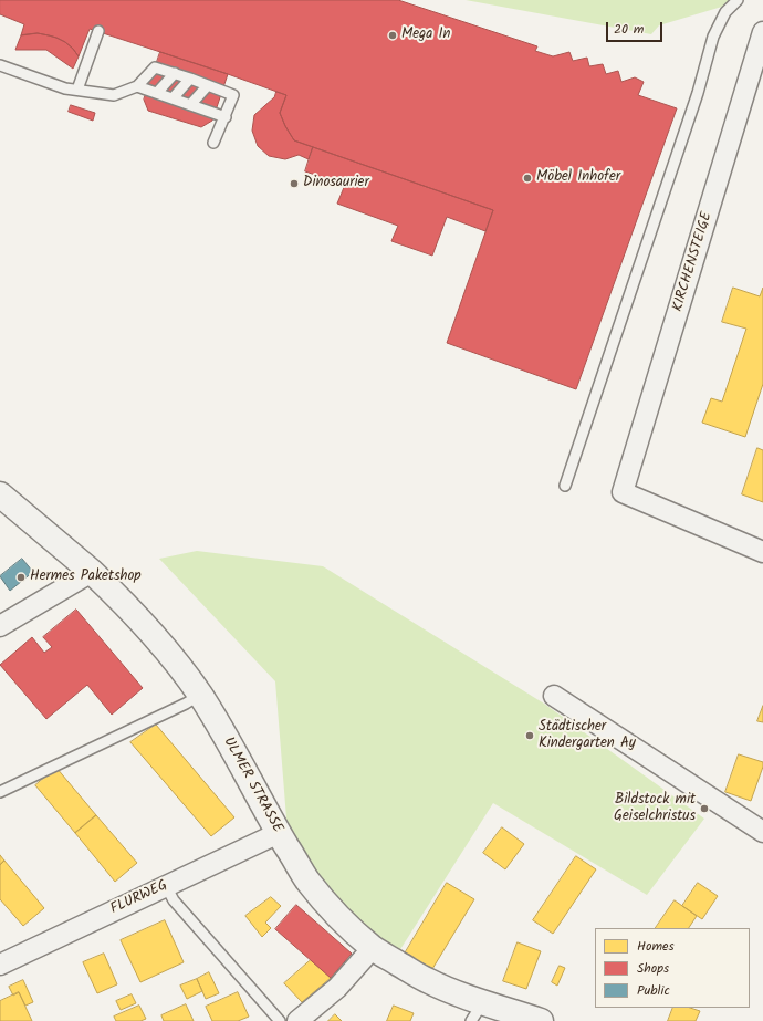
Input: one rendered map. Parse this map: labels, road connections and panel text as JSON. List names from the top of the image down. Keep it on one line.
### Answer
{"streets":{"street":["KIRCHENSTEIGE","ULMER STRASSE","FLURWEG"]},"crossings":[["ULMER STRASSE","FLURWEG"]],"places":["Mega In","Möbel Inhofer","Dinosaurier","Hermes Paketshop","Städtischer Kindergarten Ay","Bildstock mit Geiselchristus"],"legend":["Homes","Shops","Public"],"scale_bar":"20 m"}
